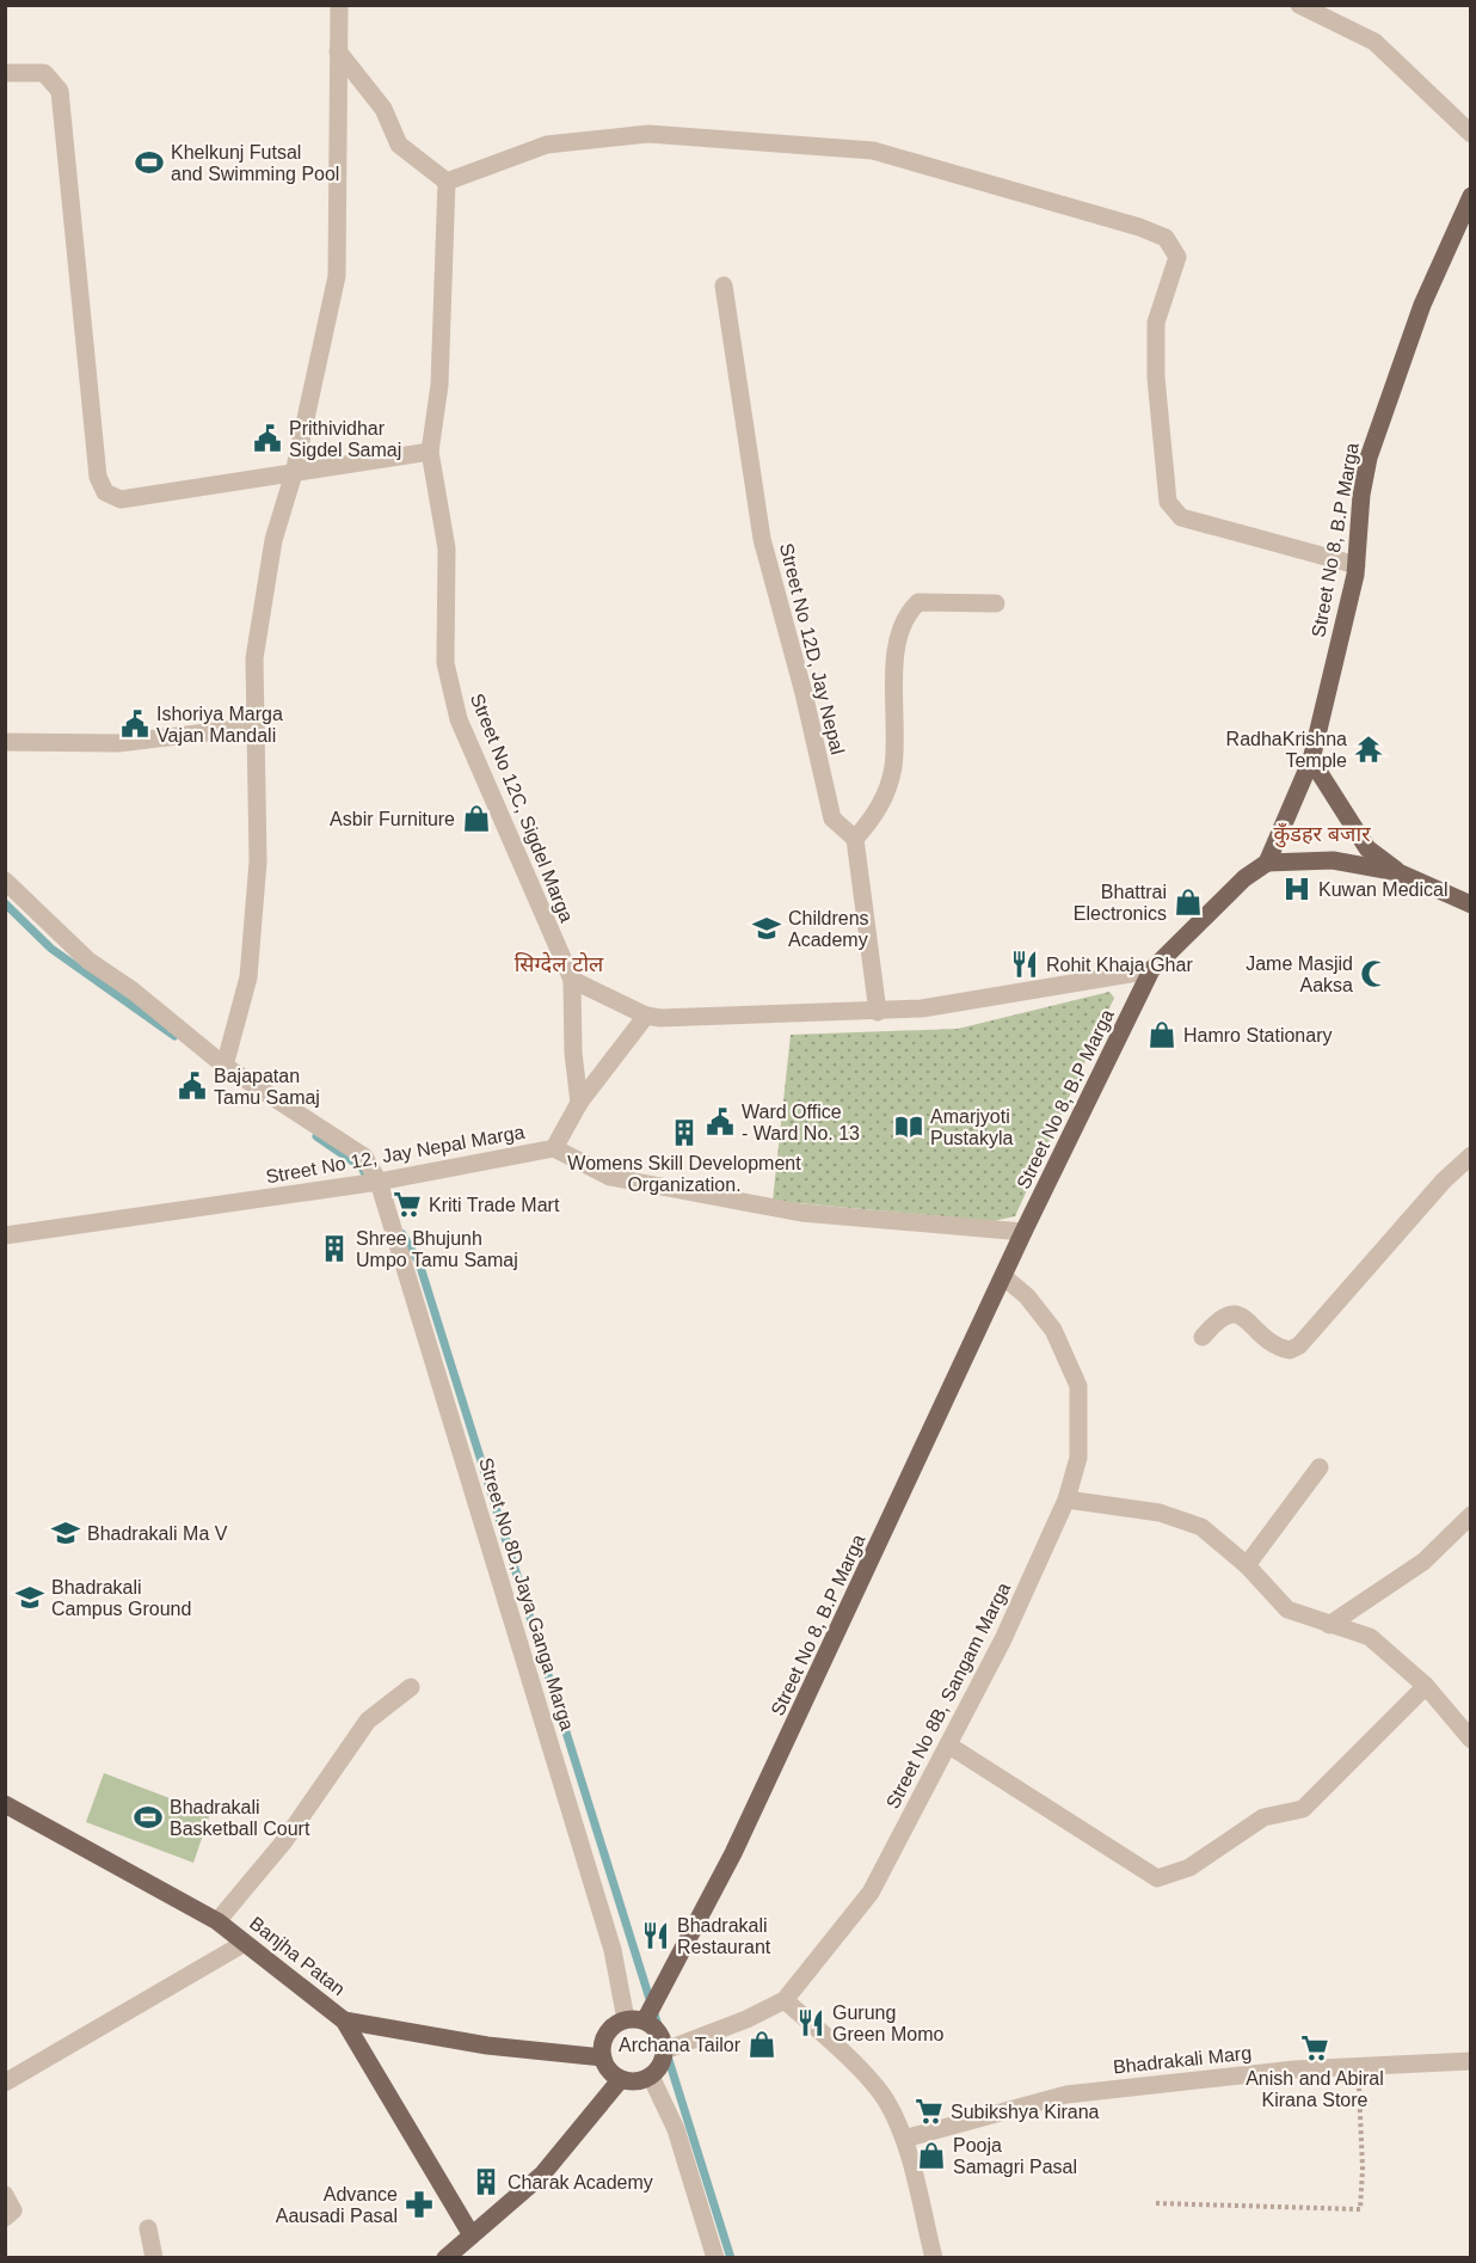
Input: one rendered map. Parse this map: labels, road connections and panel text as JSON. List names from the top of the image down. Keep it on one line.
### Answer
{"streets":{"main road":["Street No 8, B.P Marga","Banjha Patan"],"street":["Street No 12D, Jay Nepal","Street No 12C, Sigdel Marga","Street No 12, Jay Nepal Marga","Street No 8D, Jaya Ganga Marga","Street No 8B, Sangam Marga","Bhadrakali Marg"]},"crossings":[["Street No 8, B.P Marga","Street No 8D, Jaya Ganga Marga"],["Street No 8, B.P Marga","Street No 8B, Sangam Marga"],["Street No 12, Jay Nepal Marga","Street No 8D, Jaya Ganga Marga"],["Street No 8D, Jaya Ganga Marga","Street No 8B, Sangam Marga"]],"districts":["कुँडहर बजार","सिग्देल टोल"],"places":{"sports":["Khelkunj Futsal and Swimming Pool","Bhadrakali Basketball Court"],"public building":["Prithividhar Sigdel Samaj","Ishoriya Marga Vajan Mandali","Bajapatan Tamu Samaj","Ward Office - Ward No. 13"],"temple":["RadhaKrishna Temple"],"shop":["Asbir Furniture","Bhattrai Electronics","Hamro Stationary","Archana Tailor","Pooja Samagri Pasal"],"hospital":["Kuwan Medical"],"school or university":["Childrens Academy","Bhadrakali Ma V","Bhadrakali Campus Ground"],"restaurant":["Rohit Khaja Ghar","Bhadrakali Restaurant","Gurung Green Momo"],"mosque":["Jame Masjid Aaksa"],"library":["Amarjyoti Pustakyla"],"building":["Womens Skill Development Organization.","Shree Bhujunh Umpo Tamu Samaj","Charak Academy"],"supermarket":["Kriti Trade Mart","Anish and Abiral Kirana Store","Subikshya Kirana"],"pharmacy":["Advance Aausadi Pasal"]}}
